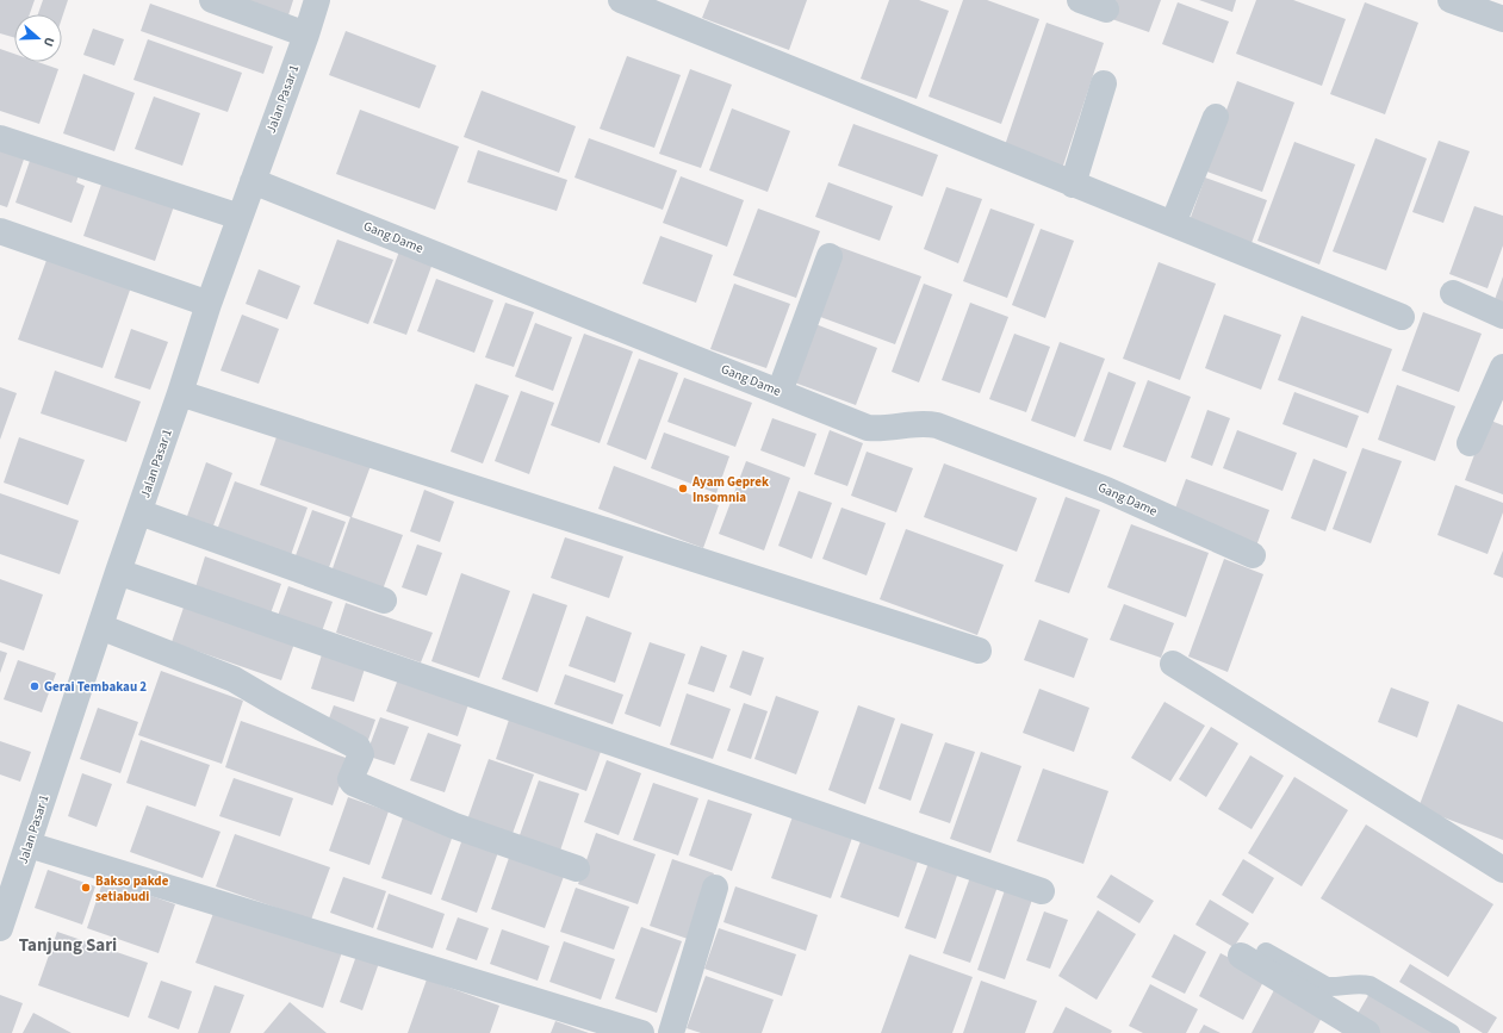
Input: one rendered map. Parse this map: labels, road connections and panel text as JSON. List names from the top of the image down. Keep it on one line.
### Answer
{"streets":{"street":["Jalan Pasar 1","Gang Dame"]},"crossings":[["Jalan Pasar 1","Gang Dame"]],"districts":["Tanjung Sari"],"places":["Ayam Geprek Insomnia","Gerai Tembakau 2","Bakso pakde setiabudi"],"north":"right"}
